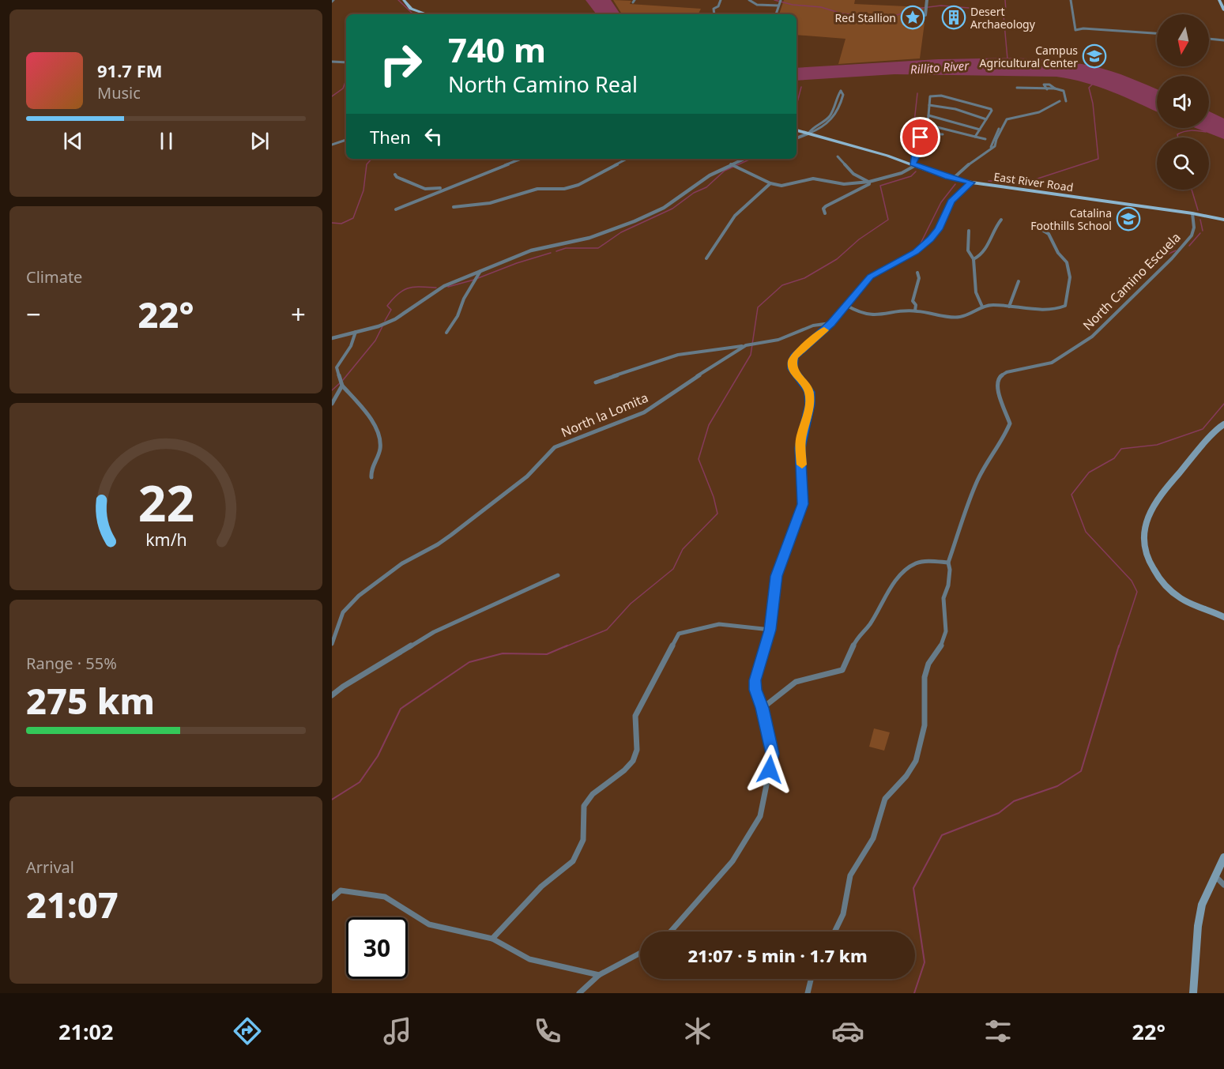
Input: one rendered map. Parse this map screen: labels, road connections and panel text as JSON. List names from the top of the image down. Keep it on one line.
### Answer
{"streets":{"main road":["East River Road"],"street":["North Camino Escuela","North la Lomita"]},"crossings":[["East River Road","North Camino Escuela"]],"water":["Rillito River"],"places":{"place":["Red Stallion"],"building":["Desert Archaeology"],"school or university":["Campus Agricultural Center","Catalina Foothills School"]},"north":"bottom","page":{"turn":["740 m","North Camino Real"],"song":["91.7 FM","Music"],"then":"Then","tile":["Climate",["Range · 55%","275 km"],["Arrival","21:07"]],"heat":["−","22°","+"],"limit":"30","trip":"21:07 · 5 min · 1.7 km","tabs":["21:02","22°"],"gauge":["22","km/h"]}}
